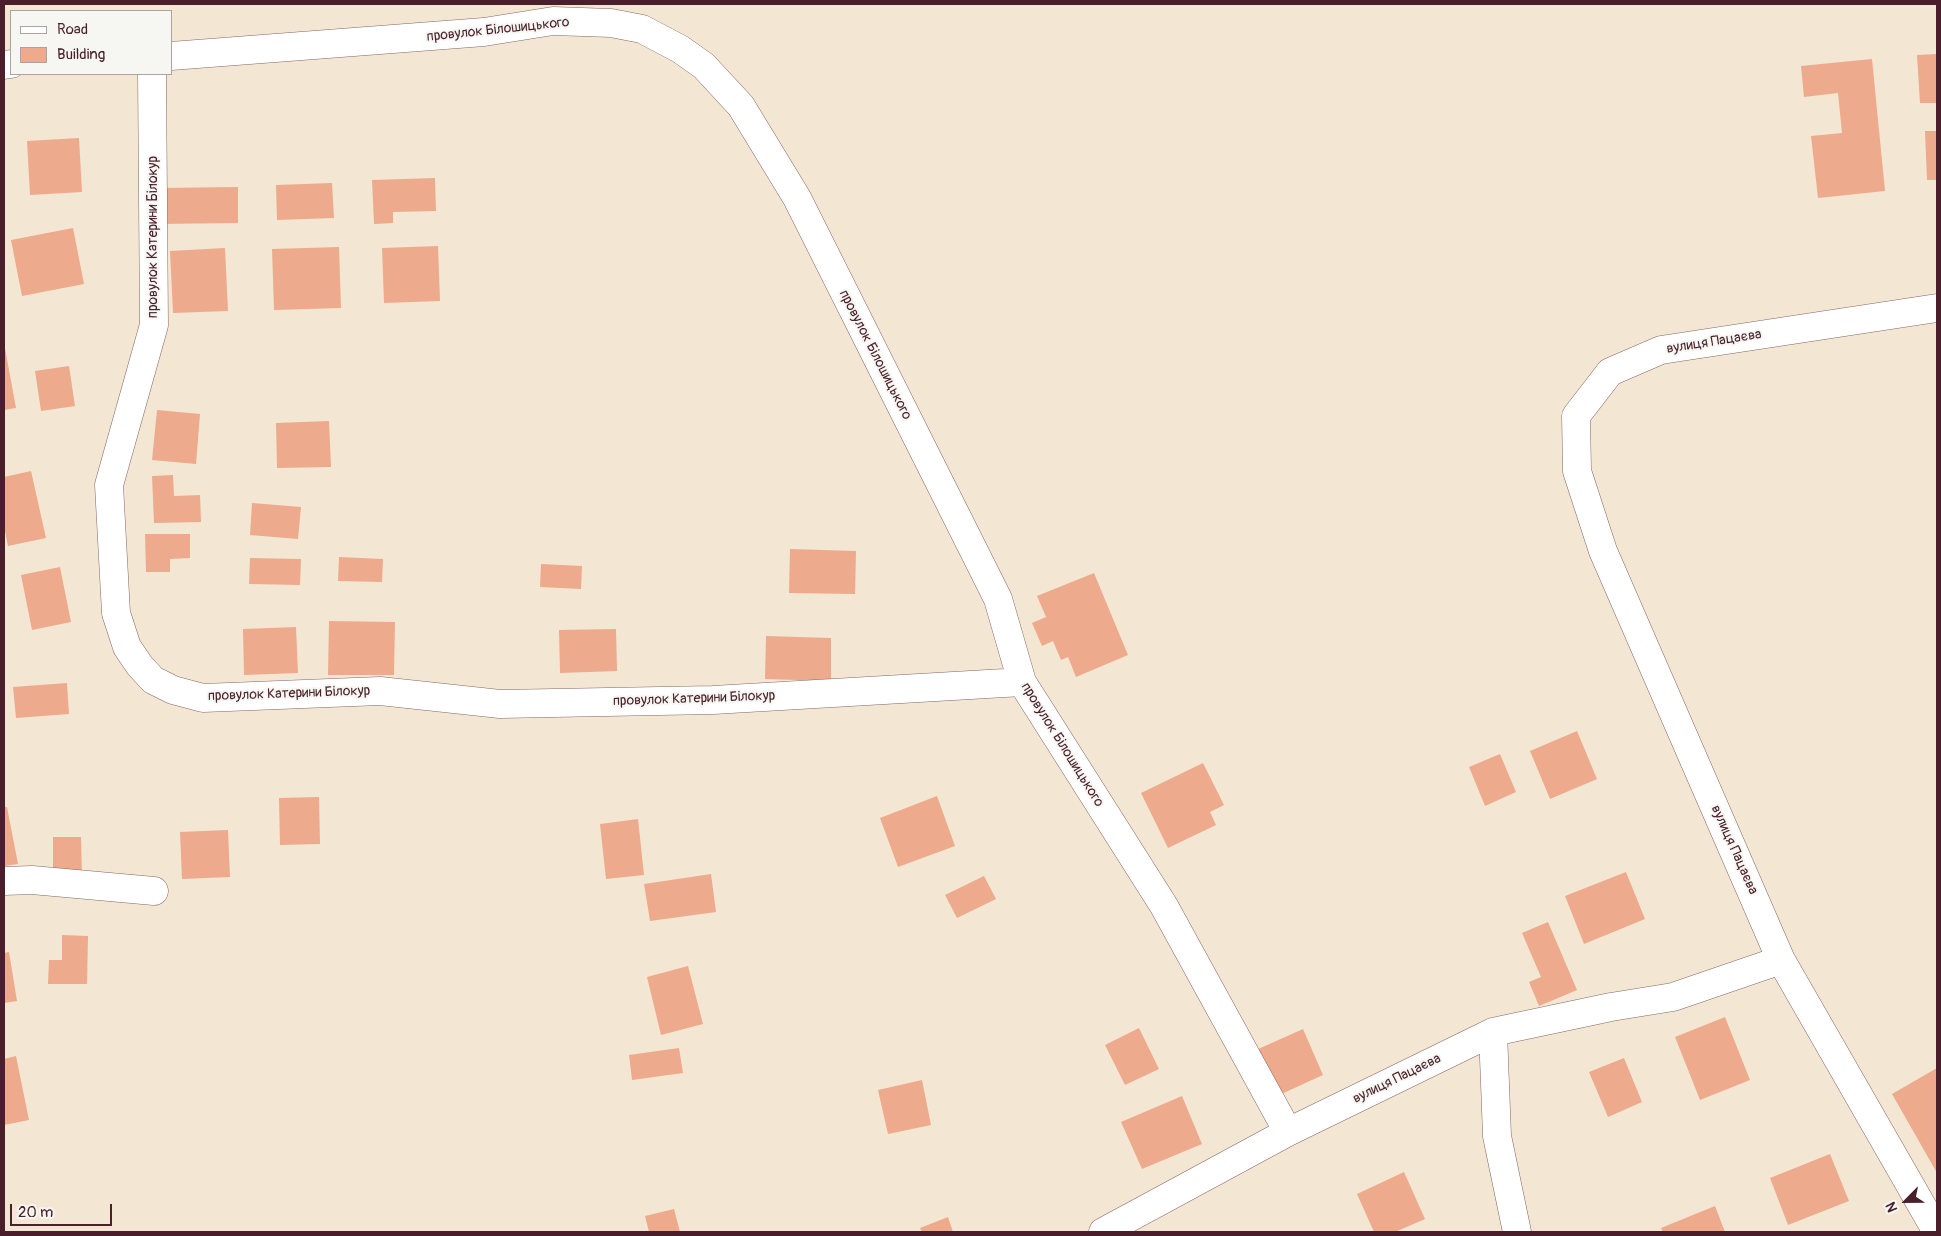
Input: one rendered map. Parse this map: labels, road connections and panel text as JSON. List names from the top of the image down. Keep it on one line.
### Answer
{"streets":{"street":["провулок Білошицького","провулок Катерини Білокур","вулиця Пацаєва"]},"crossings":[["провулок Білошицького","провулок Катерини Білокур"],["провулок Білошицького","вулиця Пацаєва"]],"legend":["Road","Building"],"scale_bar":"20 m","north":"bottom left"}
